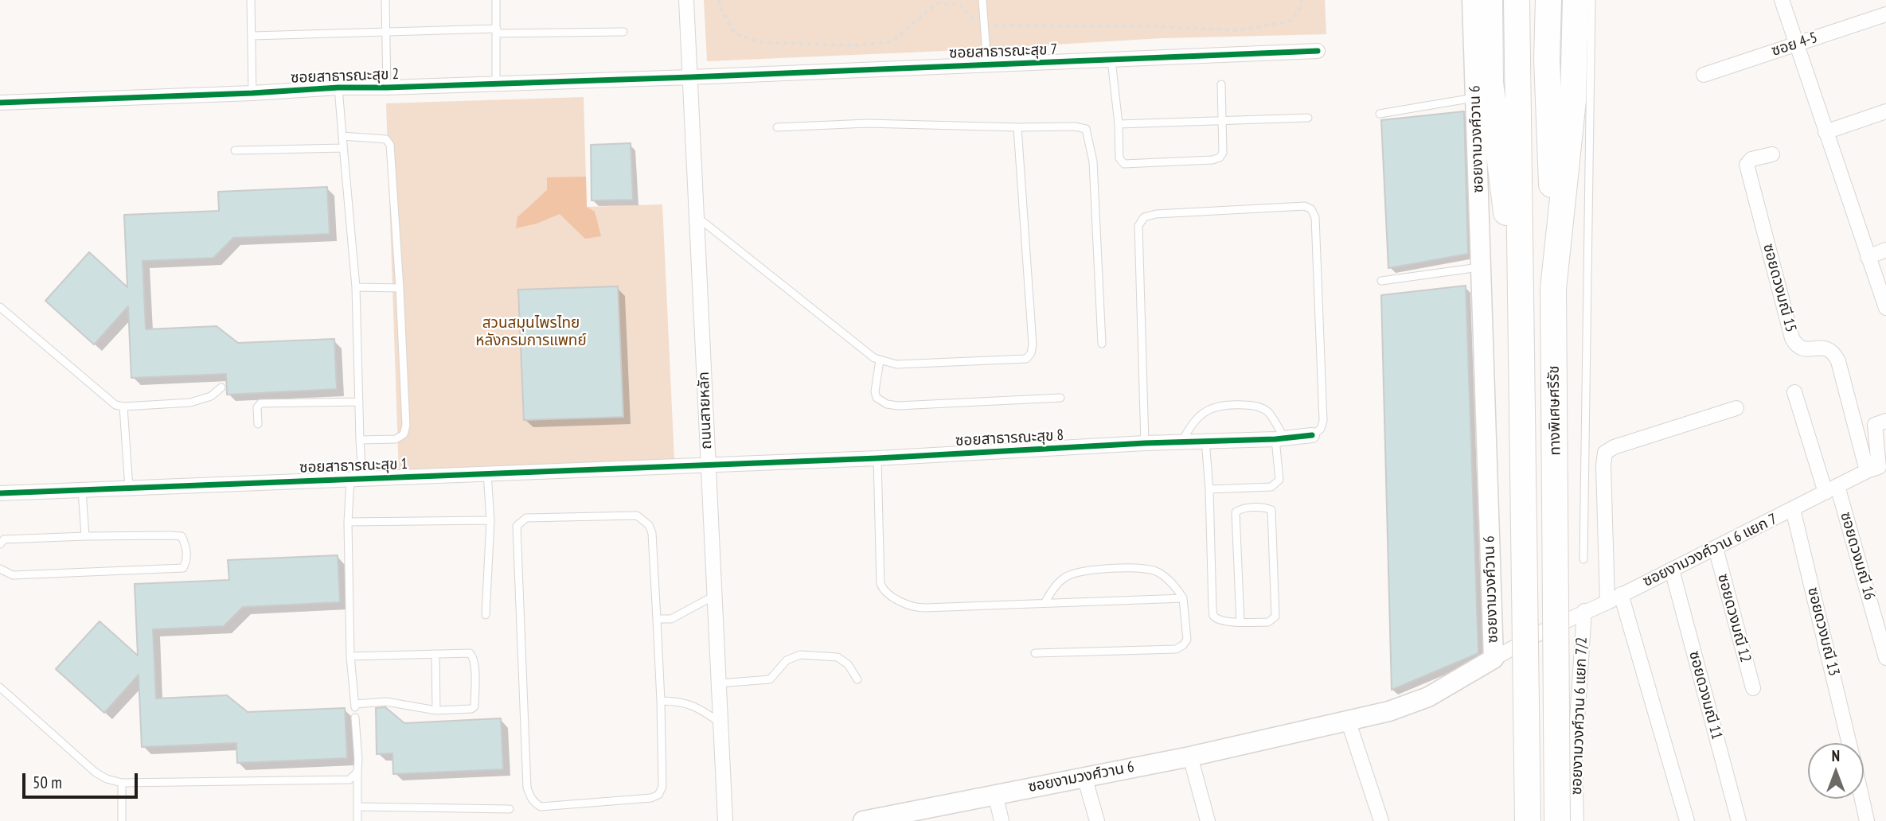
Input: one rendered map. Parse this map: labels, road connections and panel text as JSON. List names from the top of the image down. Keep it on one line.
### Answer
{"streets":{"highway":["ทางพิเศษศรีรัช"],"street":["ซอย 4-5","ซอยสาธารณะสุข 7","ซอยสาธารณะสุข 2","ซอยงามวงศ์วาน 6","ซอยดวงมณี 15","ถนนสายหลัก","ซอยสาธารณะสุข 8","ซอยสาธารณะสุข 1","ซอยงามวงศ์วาน 6 แยก 7","ซอยดวงมณี 16","ซอยดวงมณี 12","ซอยดวงมณี 13","ซอยดวงมณี 11","ซอยงามวงศ์วาน 6 แยก 7/2"]},"crossings":[["ซอยสาธารณะสุข 7","ซอยสาธารณะสุข 2"],["ซอยสาธารณะสุข 7","ถนนสายหลัก"],["ซอยสาธารณะสุข 2","ถนนสายหลัก"],["ซอยงามวงศ์วาน 6","ซอยงามวงศ์วาน 6 แยก 7"],["ซอยดวงมณี 15","ซอยงามวงศ์วาน 6 แยก 7"],["ถนนสายหลัก","ซอยสาธารณะสุข 8"],["ถนนสายหลัก","ซอยสาธารณะสุข 1"],["ซอยสาธารณะสุข 8","ซอยสาธารณะสุข 1"],["ซอยงามวงศ์วาน 6 แยก 7","ซอยดวงมณี 16"],["ซอยงามวงศ์วาน 6 แยก 7","ซอยดวงมณี 12"],["ซอยงามวงศ์วาน 6 แยก 7","ซอยดวงมณี 13"],["ซอยงามวงศ์วาน 6 แยก 7","ซอยดวงมณี 11"],["ซอยงามวงศ์วาน 6 แยก 7","ซอยงามวงศ์วาน 6 แยก 7/2"]],"parks":["สวนสมุนไพรไทย หลังกรมการแพทย์"],"scale_bar":"50 m","north":"top"}
